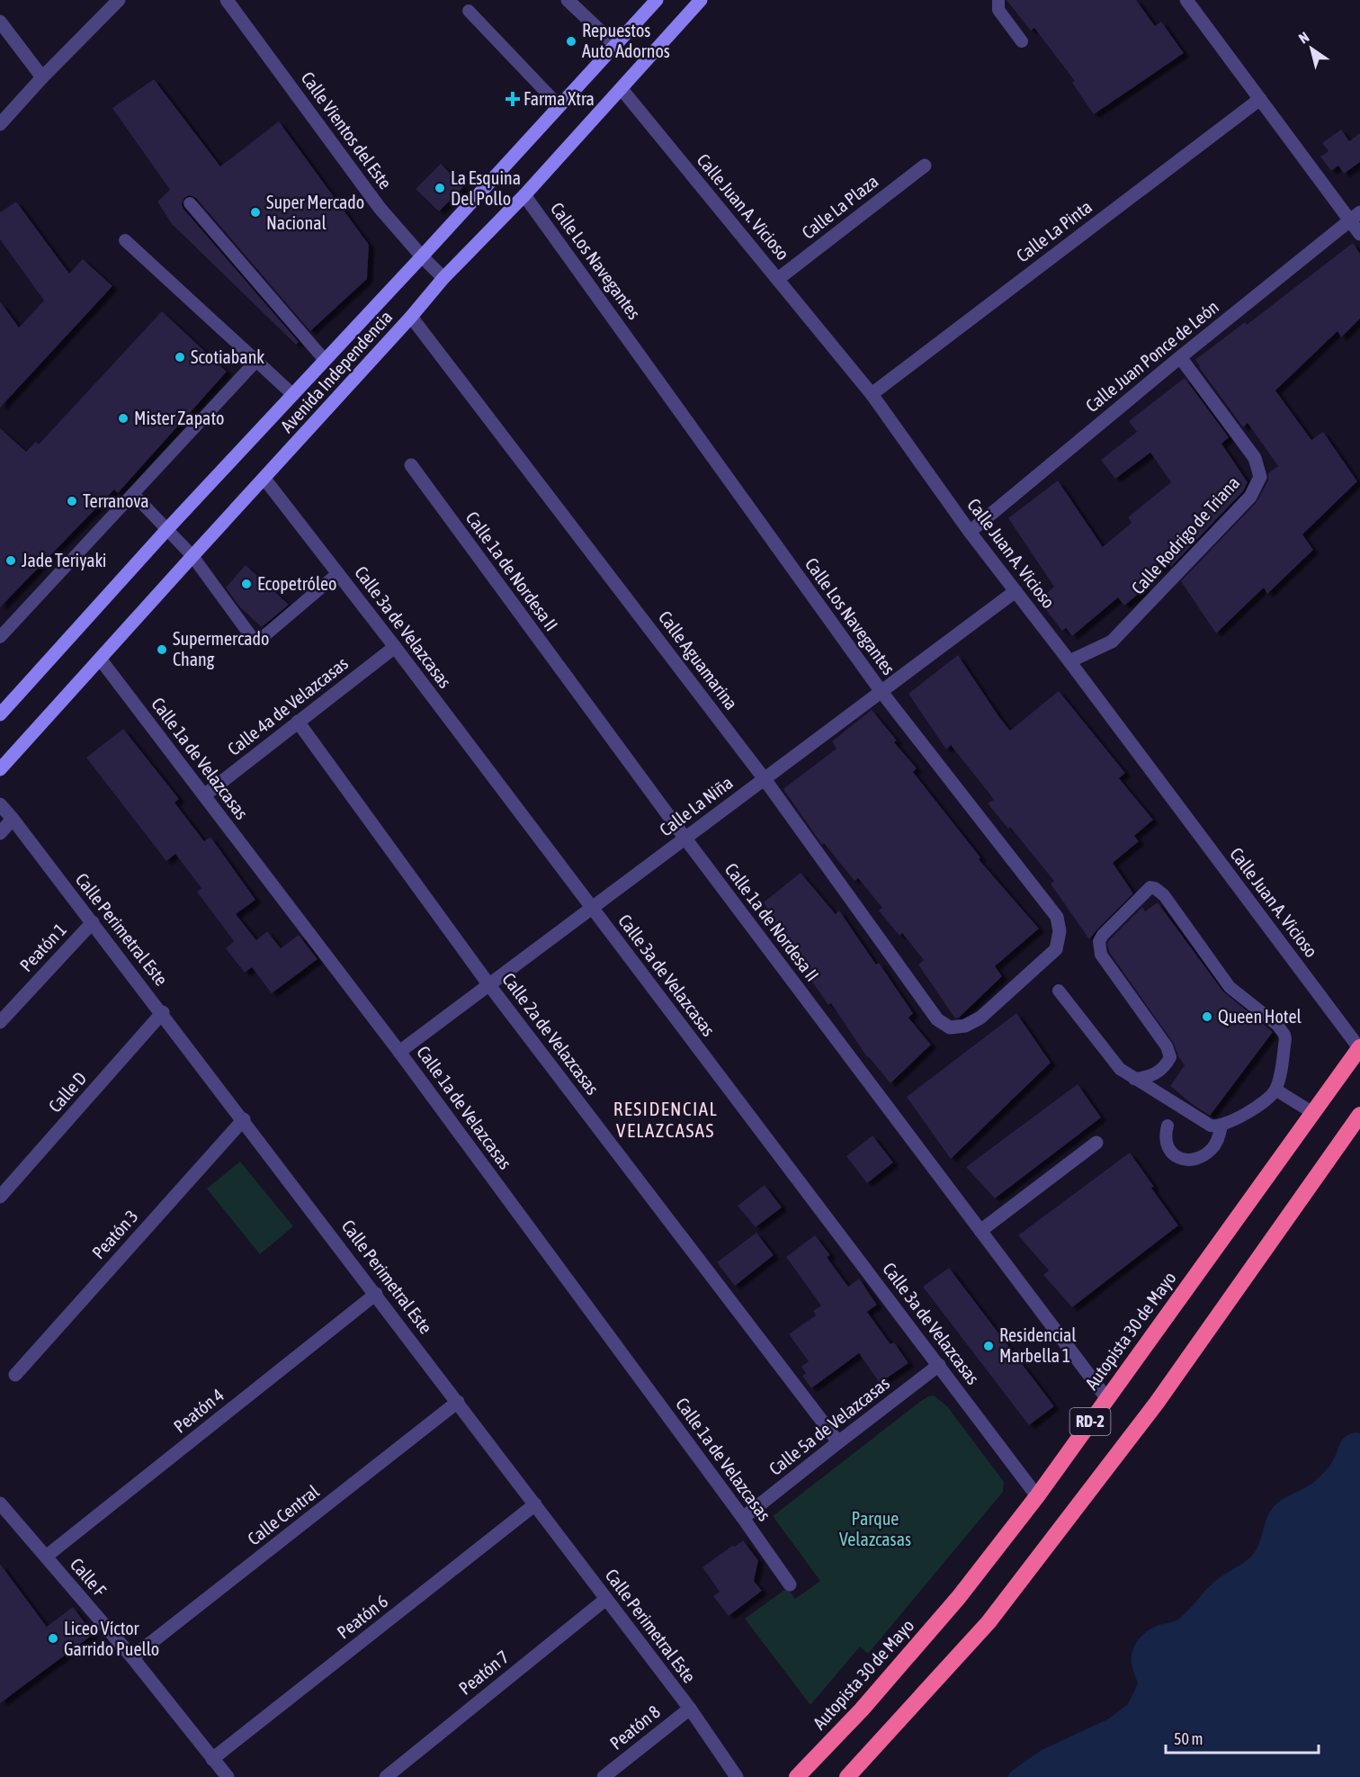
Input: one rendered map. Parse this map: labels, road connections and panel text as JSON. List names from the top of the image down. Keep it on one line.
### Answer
{"streets":{"highway":["Autopista 30 de Mayo","RD-2"],"main road":["Avenida Independencia"],"street":["Calle Vientos del Este","Calle Juan A. Vicioso","Calle La Plaza","Calle La Pinta","Calle Los Navegantes","Calle Juan Ponce de León","Calle Rodrigo de Triana","Calle 1a de Nordesa II","Calle 3a de Velazcasas","Calle Aguamarina","Calle 4a de Velazcasas","Calle 1a de Velazcasas","Calle La Niña","Calle Perimetral Este","Peatón 1","Calle 2a de Velazcasas","Calle D","Peatón 3","Peatón 4","Calle 5a de Velazcasas","Calle Central","Calle F","Peatón 6","Peatón 7","Peatón 8"]},"crossings":[["Calle Vientos del Este","Avenida Independencia"],["Calle Juan A. Vicioso","Calle La Plaza"],["Calle Juan A. Vicioso","Calle La Pinta"],["Calle Juan A. Vicioso","Calle Juan Ponce de León"],["Calle Juan A. Vicioso","Avenida Independencia"],["Calle Juan A. Vicioso","Calle Rodrigo de Triana"],["Calle Juan A. Vicioso","Calle La Niña"],["Calle Juan A. Vicioso","Autopista 30 de Mayo"],["Calle Los Navegantes","Avenida Independencia"],["Calle Los Navegantes","Calle Aguamarina"],["Calle Los Navegantes","Calle La Niña"],["Calle Juan Ponce de León","Calle Rodrigo de Triana"],["Avenida Independencia","Calle 3a de Velazcasas"],["Avenida Independencia","Calle Aguamarina"],["Avenida Independencia","Calle 1a de Velazcasas"],["Calle 1a de Nordesa II","Calle La Niña"],["Calle 1a de Nordesa II","Autopista 30 de Mayo"],["Calle 3a de Velazcasas","Calle 4a de Velazcasas"],["Calle 3a de Velazcasas","Calle La Niña"],["Calle 3a de Velazcasas","Autopista 30 de Mayo"],["Calle 3a de Velazcasas","Calle 5a de Velazcasas"],["Calle Aguamarina","Calle La Niña"],["Calle 4a de Velazcasas","Calle 1a de Velazcasas"],["Calle 4a de Velazcasas","Calle 2a de Velazcasas"],["Calle 1a de Velazcasas","Calle La Niña"],["Calle 1a de Velazcasas","Calle 5a de Velazcasas"],["Calle La Niña","Calle 2a de Velazcasas"],["Calle Perimetral Este","Peatón 1"],["Calle Perimetral Este","Calle D"],["Calle Perimetral Este","Peatón 3"],["Calle Perimetral Este","Peatón 4"],["Calle Perimetral Este","Calle Central"],["Calle Perimetral Este","Peatón 6"],["Calle Perimetral Este","Peatón 7"],["Calle Perimetral Este","Peatón 8"],["Calle 2a de Velazcasas","Calle 5a de Velazcasas"],["Peatón 4","Calle F"],["Calle Central","Calle F"],["Calle F","Peatón 6"]],"districts":["RESIDENCIAL VELAZCASAS"],"parks":["Parque Velazcasas"],"places":{"other":["Repuestos Auto Adornos","La Esquina Del Pollo","Super Mercado Nacional","Scotiabank","Mister Zapato","Terranova","Jade Teriyaki","Ecopetróleo","Supermercado Chang","Queen Hotel","Residencial Marbella 1","Liceo Víctor Garrido Puello"],"health":["Farma Xtra"]},"scale_bar":"50 m","north":"top left"}
